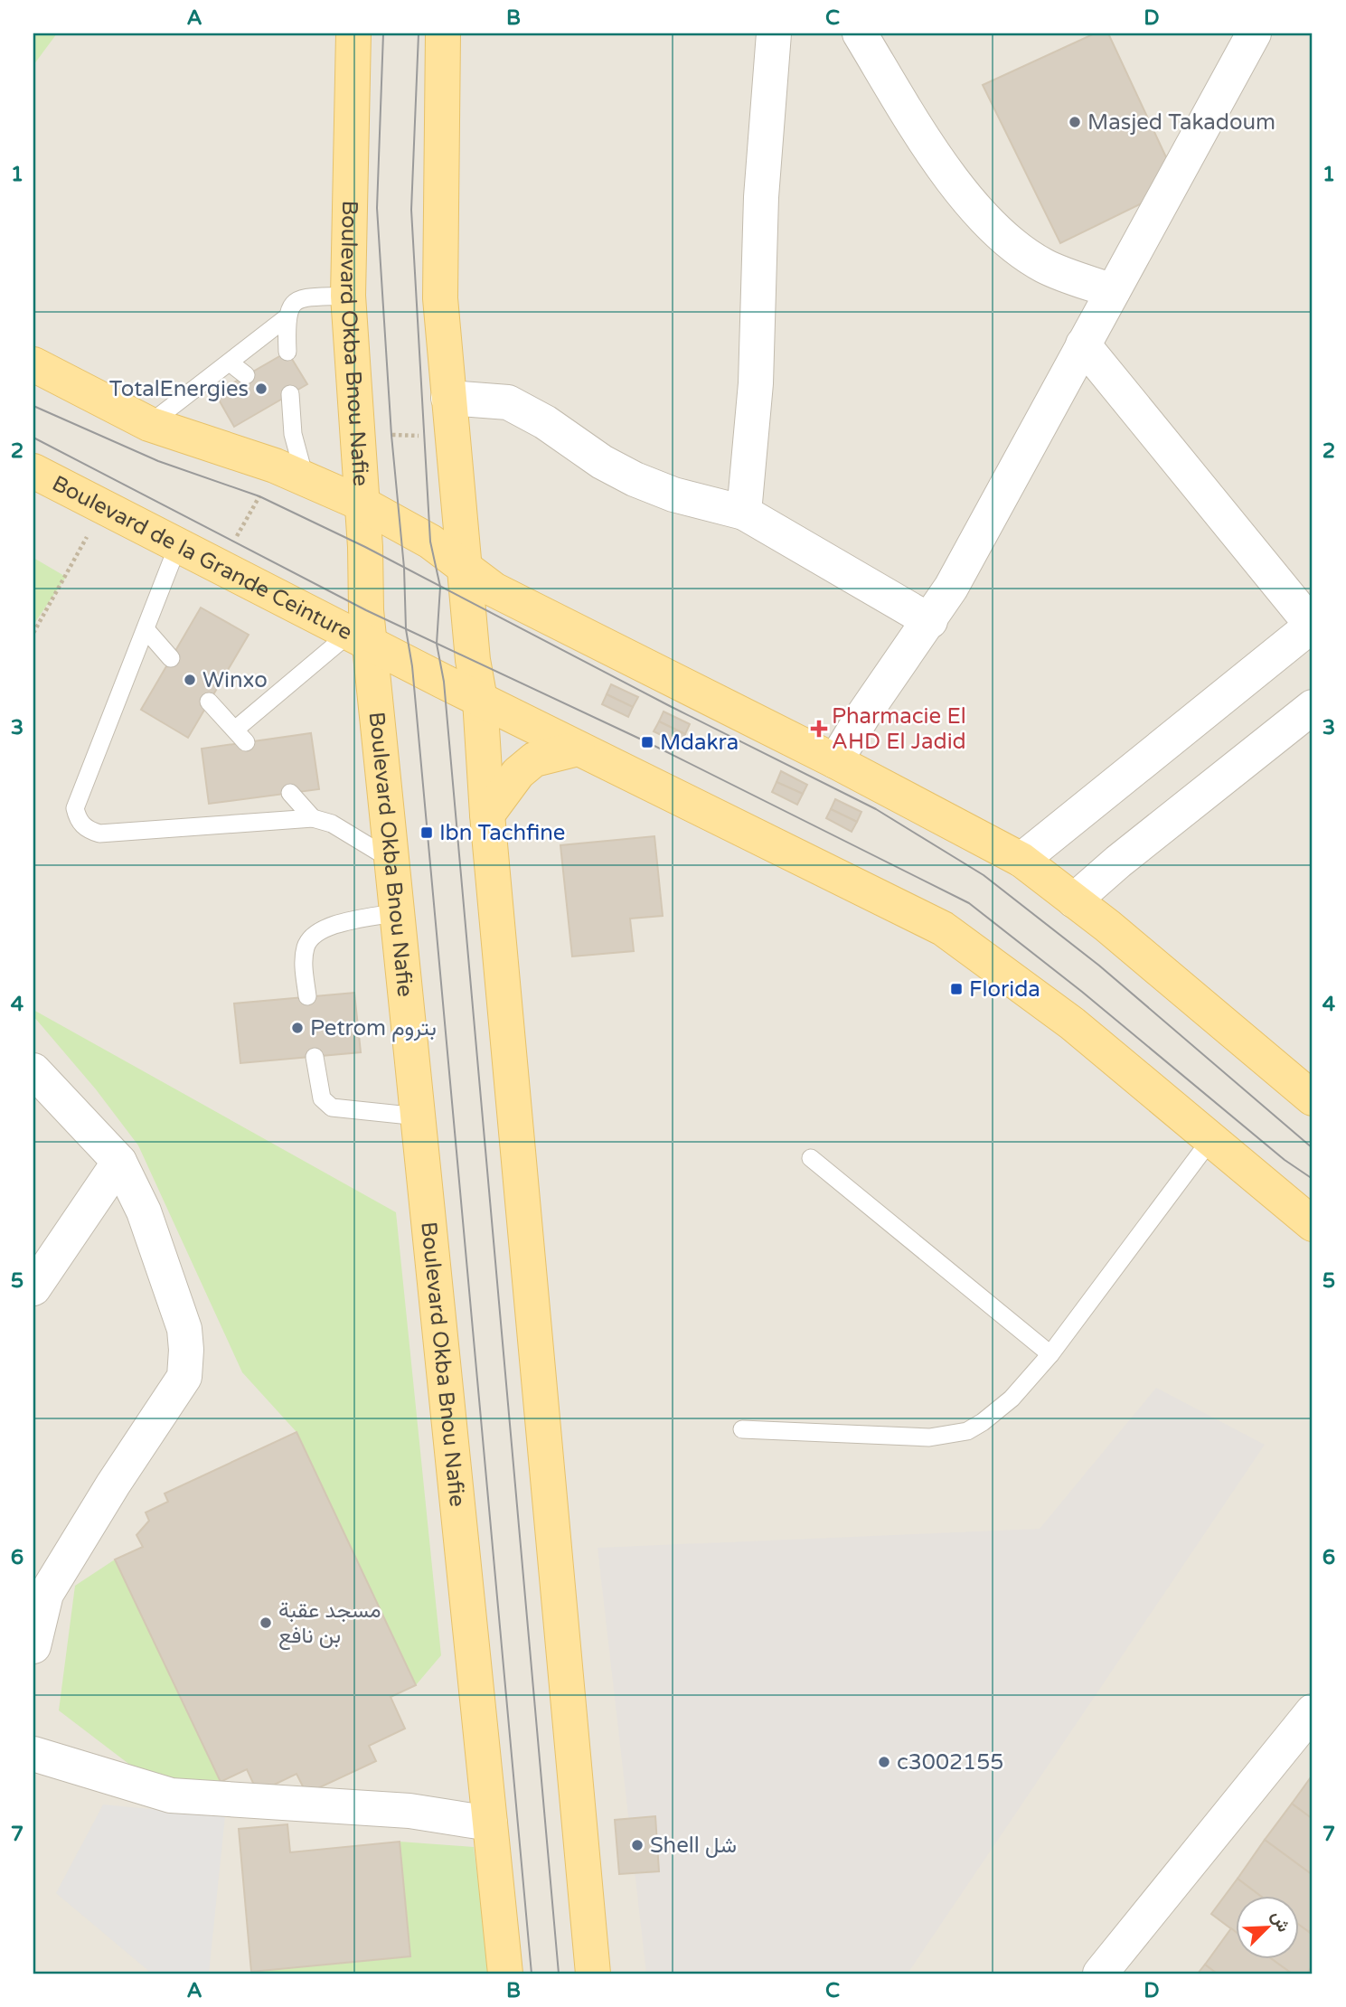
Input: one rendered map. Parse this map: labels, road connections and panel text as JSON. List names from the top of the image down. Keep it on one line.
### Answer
{"streets":{"main road":["Boulevard Okba Bnou Nafie","Boulevard de la Grande Ceinture"]},"crossings":[["Boulevard Okba Bnou Nafie","Boulevard de la Grande Ceinture"]],"places":{"other":["Masjed Takadoum","TotalEnergies","Winxo","Petrom بتروم","مسجد عقبة بن نافع","c3002155","Shell شل"],"health":["Pharmacie El AHD El Jadid"],"transit":["Mdakra","Ibn Tachfine","Florida"]},"north":"top right","grid":{"columns":["A","B","C","D"],"rows":["1","2","3","4","5","6","7"]}}
